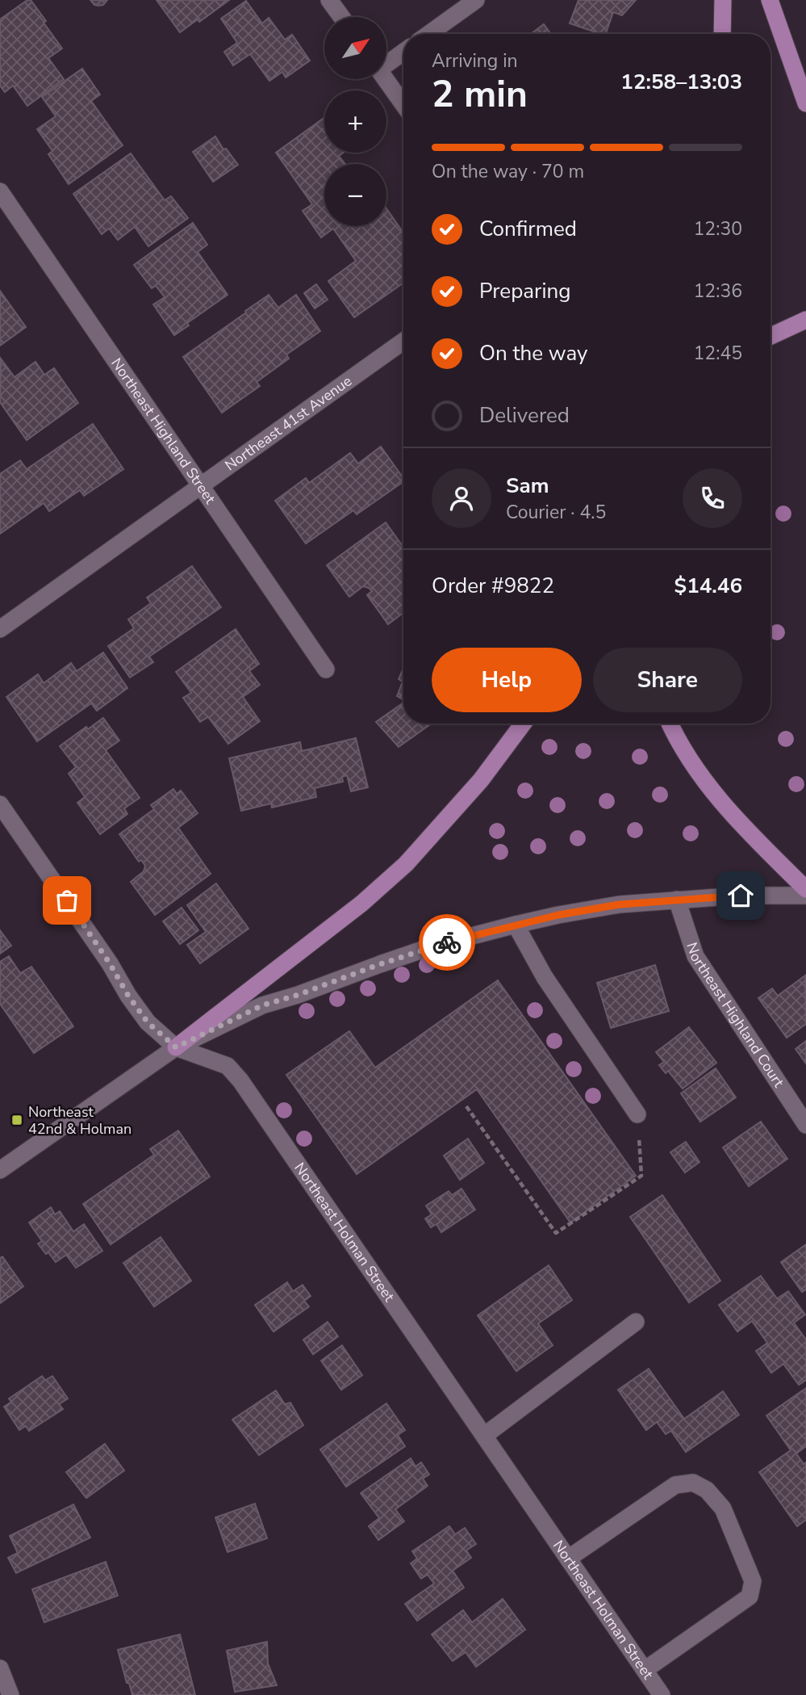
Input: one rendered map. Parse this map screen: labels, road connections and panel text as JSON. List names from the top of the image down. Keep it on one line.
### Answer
{"streets":{"street":["Northeast 41st Avenue","Northeast Highland Street","Northeast Highland Court","Northeast Holman Street"]},"crossings":[["Northeast 41st Avenue","Northeast Highland Street"]],"places":{"transit":["Northeast 42nd & Holman"]},"north":"top right","page":{"map_buttons":["+","−"],"heading":["2 min","Arriving in","12:58–13:03"],"panel":["Sam","Courier · 4.5","Order #9822","$14.46"],"bar":"On the way · 70 m","list":[["Confirmed","12:30"],["Preparing","12:36"],["On the way","12:45"],"Delivered"],"buttons":["Help","Share"]}}
